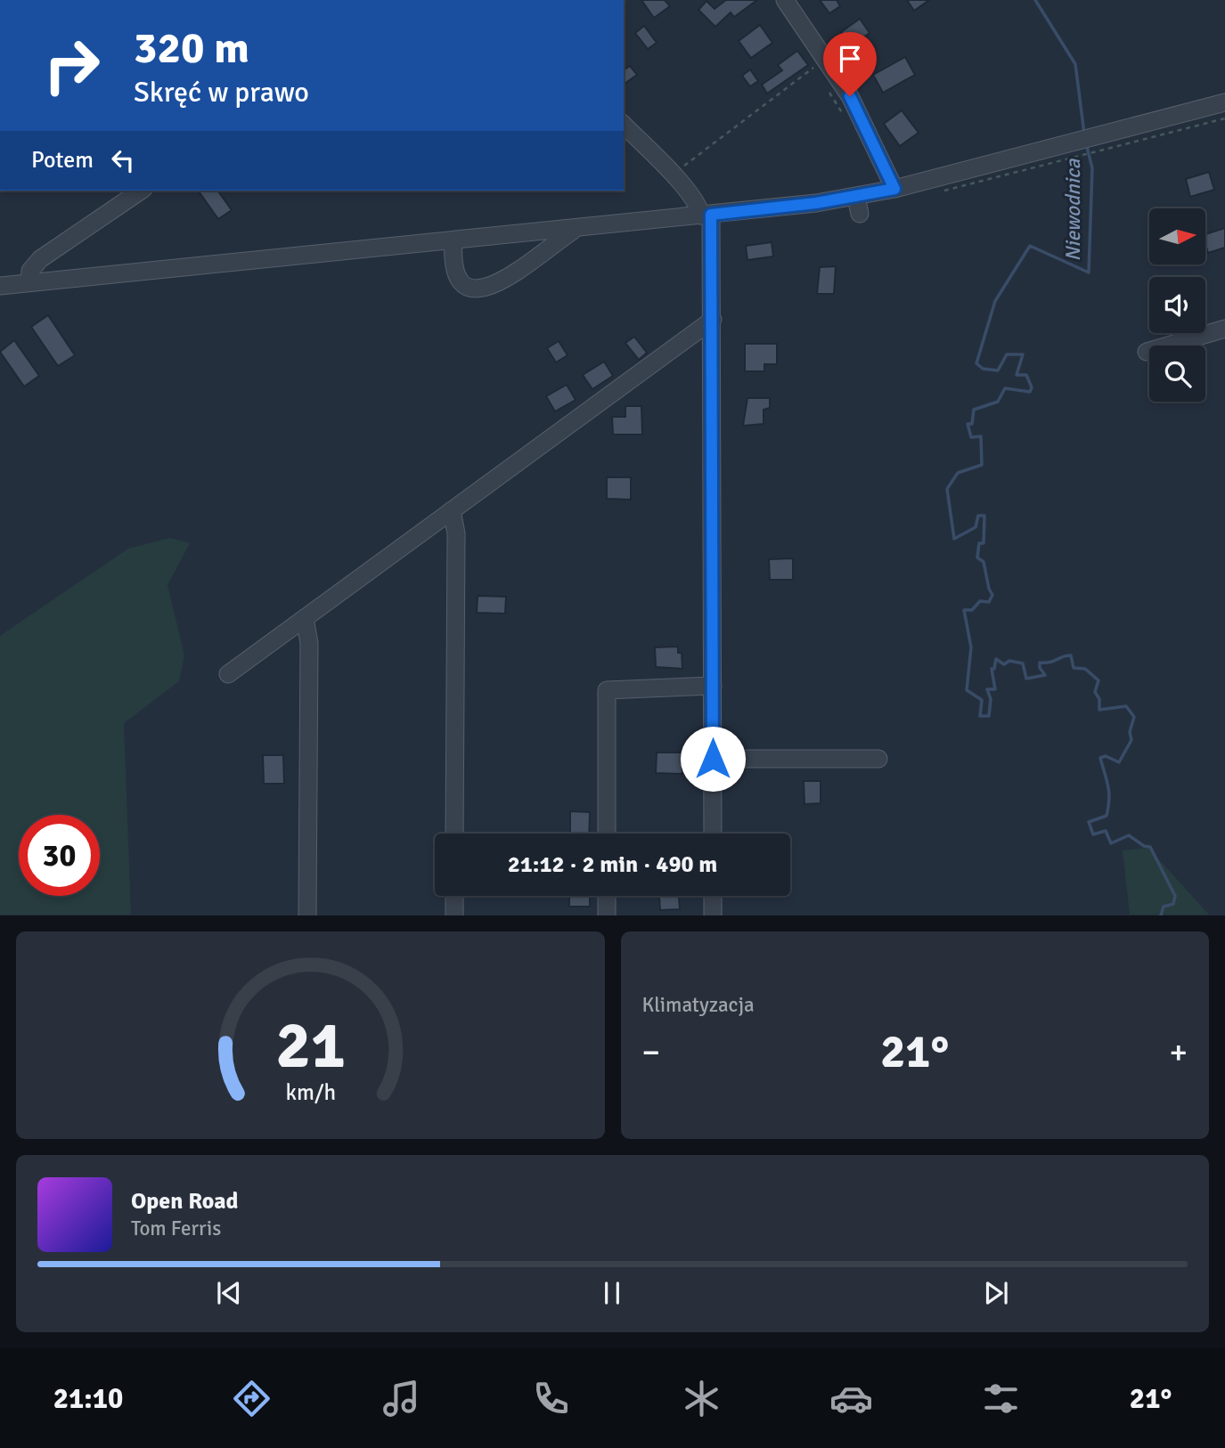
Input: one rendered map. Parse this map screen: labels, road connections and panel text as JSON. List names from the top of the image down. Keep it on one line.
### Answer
{"water":["Niewodnica"],"north":"right","page":{"turn":["320 m","Skręć w prawo"],"then":"Potem","limit":"30","trip":"21:12 · 2 min · 490 m","tile":"Klimatyzacja","heat":["−","21°","+"],"song":["Open Road","Tom Ferris"],"tabs":["21:10","21°"],"gauge":["21","km/h"]}}
